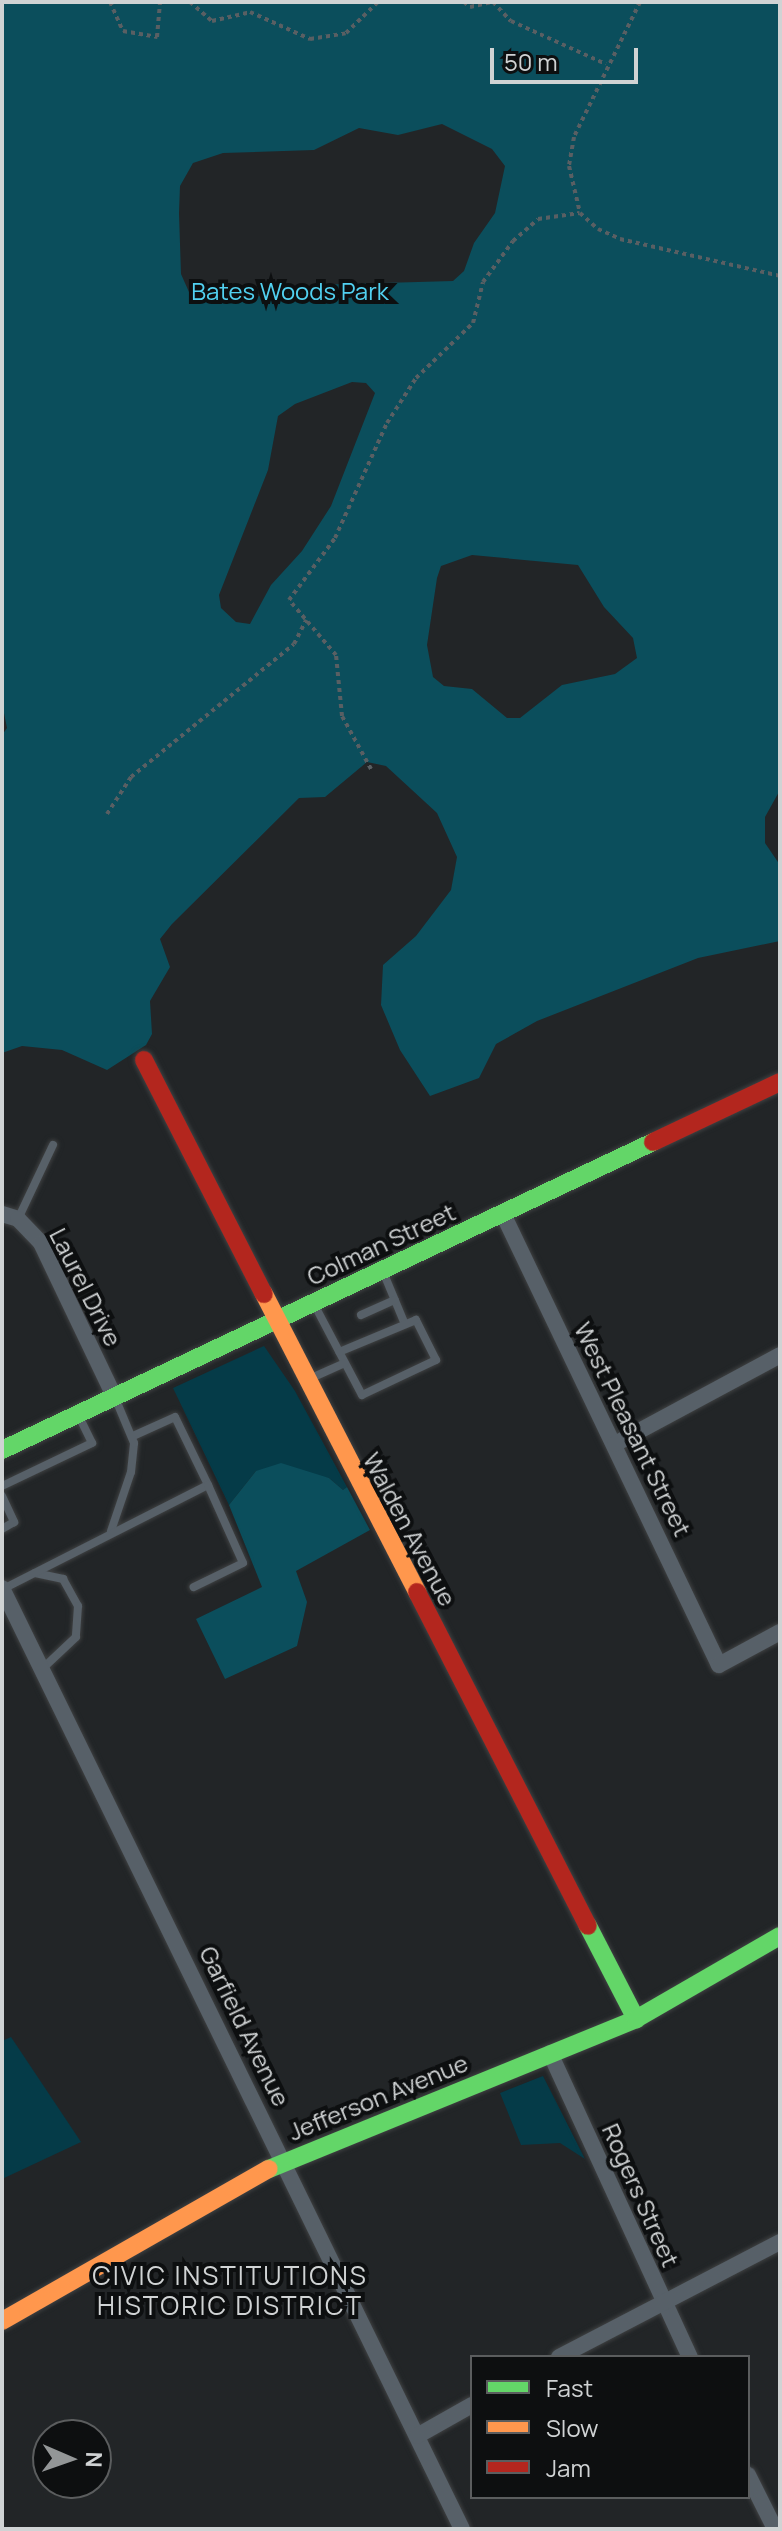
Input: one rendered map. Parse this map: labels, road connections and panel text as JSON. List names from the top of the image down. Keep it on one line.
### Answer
{"streets":{"main road":["Colman Street","Walden Avenue","Jefferson Avenue"],"street":["Laurel Drive","West Pleasant Street","Garfield Avenue","Rogers Street"]},"crossings":[["Colman Street","Laurel Drive"],["Colman Street","West Pleasant Street"],["Colman Street","Walden Avenue"],["Walden Avenue","Jefferson Avenue"],["Garfield Avenue","Jefferson Avenue"],["Jefferson Avenue","Rogers Street"]],"districts":["CIVIC INSTITUTIONS HISTORIC DISTRICT"],"parks":["Bates Woods Park"],"legend":["Fast","Slow","Jam"],"scale_bar":"50 m","north":"right"}
